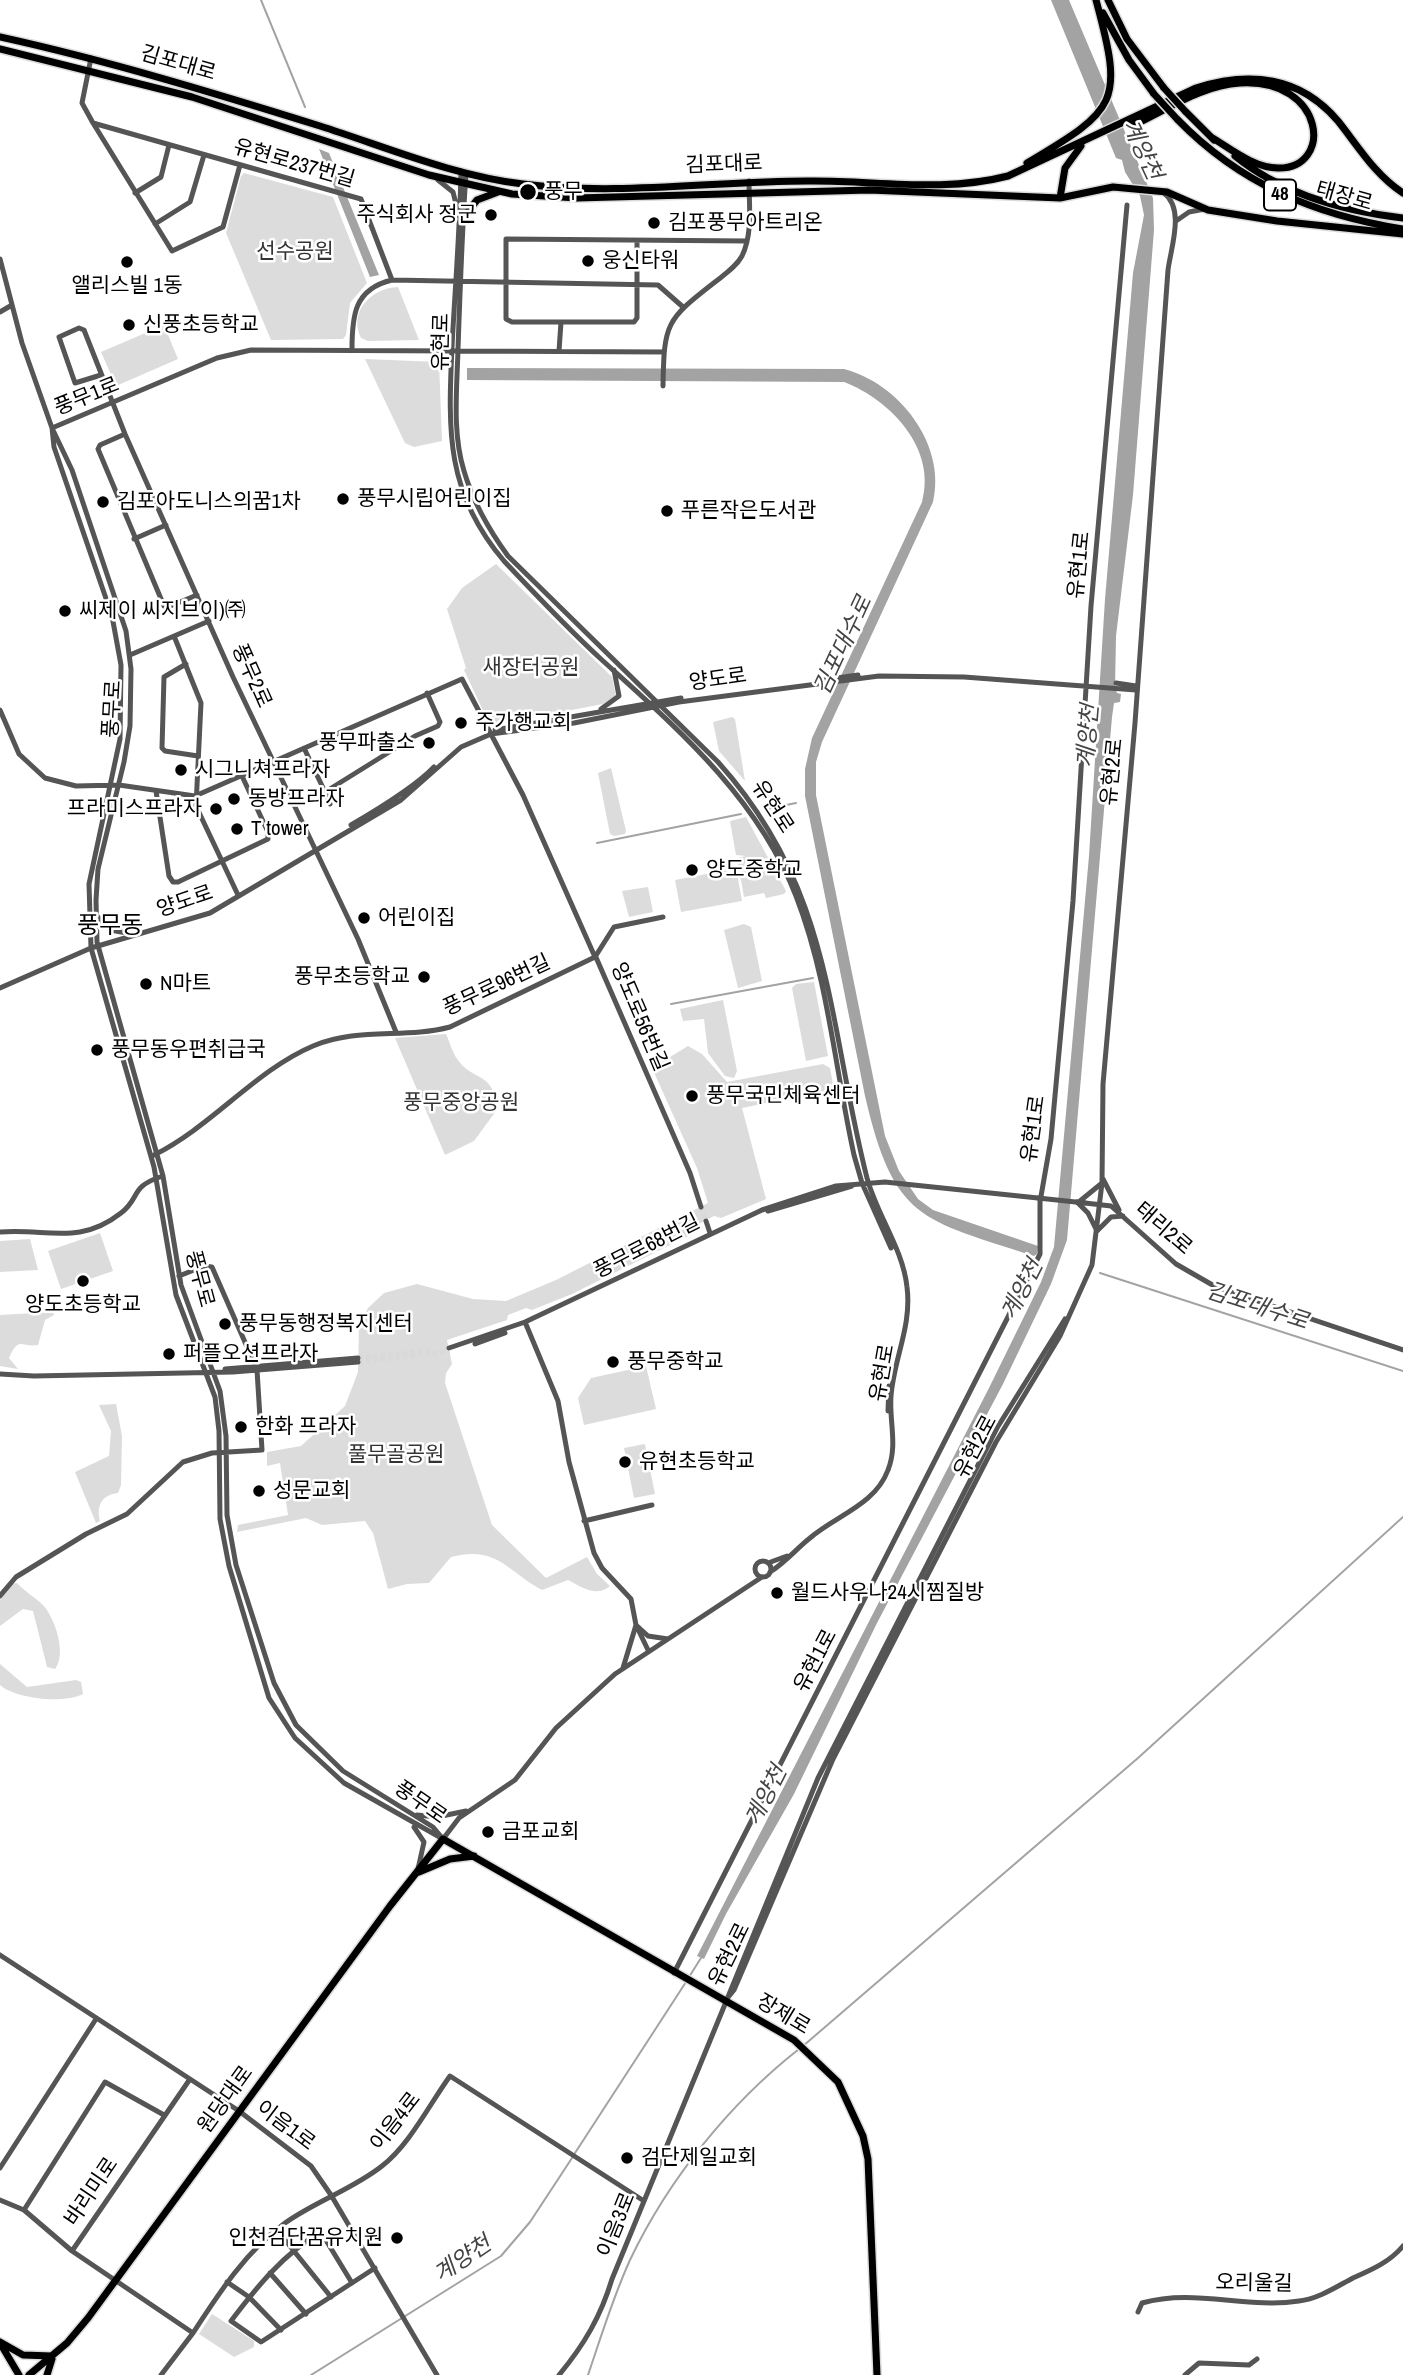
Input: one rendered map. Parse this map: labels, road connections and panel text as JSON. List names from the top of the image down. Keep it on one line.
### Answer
{"streets":{"main road":["김포대로","48","태장로","장제로","원당대로"],"street":["유현로237번길","유현로","풍무1로","유현1로","풍무2로","양도로","풍무로","유현2로","풍무로96번길","양도로56번길","태리2로","풍무로68번길","이음4로","이음1로","바리미로","이음3로","오리울길"]},"crossings":[["김포대로","태장로"],["김포대로","유현로"],["유현로","풍무1로"],["유현로","양도로"],["유현로","풍무로68번길"],["풍무1로","풍무2로"],["풍무1로","풍무로"],["유현1로","양도로"],["유현1로","장제로"],["풍무2로","양도로"],["풍무2로","풍무로96번길"],["양도로","풍무로"],["양도로","유현2로"],["양도로","양도로56번길"],["풍무로","풍무로96번길"],["풍무로","장제로"],["풍무로","원당대로"],["유현2로","태리2로"],["유현2로","장제로"],["유현2로","이음3로"],["풍무로96번길","양도로56번길"],["태리2로","풍무로68번길"],["장제로","원당대로"],["장제로","이음3로"],["원당대로","이음1로"],["이음4로","이음1로"],["이음4로","이음3로"],["이음1로","바리미로"]],"districts":["풍무동"],"water":["계양천","김포대수로"],"parks":["선수공원","새장터공원","풍무중앙공원","풀무골공원"],"places":["풍무","주식회사 정군","김포풍무아트리온","웅신타워","앨리스빌 1동","신풍초등학교","풍무시립어린이집","김포아도니스의꿈1차","푸른작은도서관","씨제이 씨지브이)㈜","주가행교회","풍무파출소","시그니쳐프라자","동방프라자","프라미스프라자","T tower","양도중학교","어린이집","풍무초등학교","N마트","풍무동우편취급국","풍무국민체육센터","양도초등학교","풍무동행정복지센터","퍼플오션프라자","풍무중학교","한화 프라자","유현초등학교","성문교회","월드사우나24시찜질방","금포교회","검단제일교회","인천검단꿈유치원"]}
